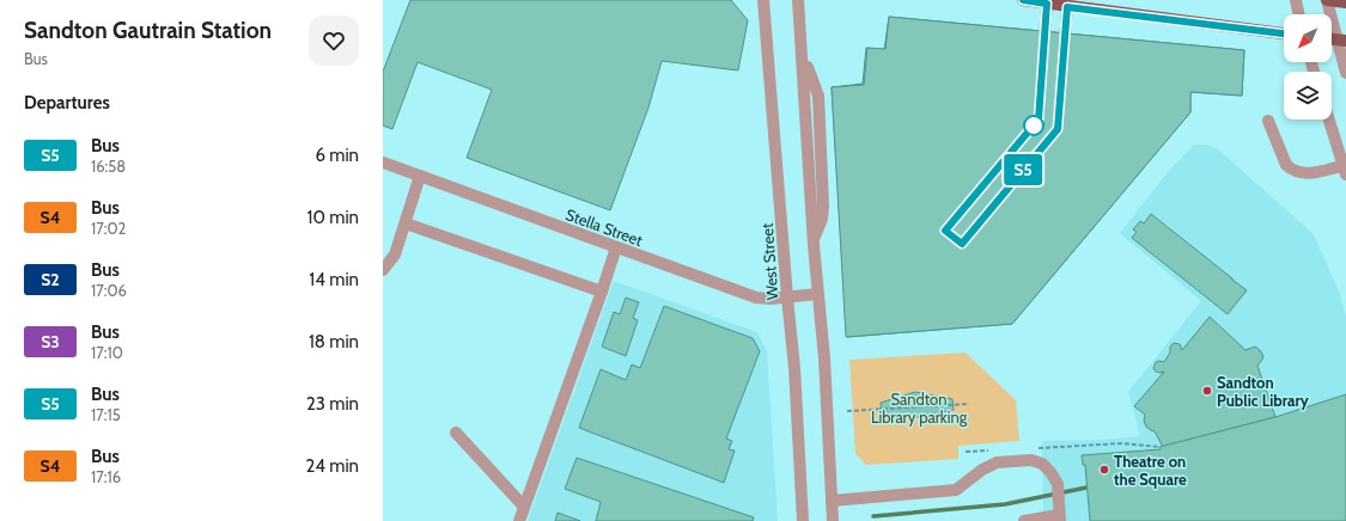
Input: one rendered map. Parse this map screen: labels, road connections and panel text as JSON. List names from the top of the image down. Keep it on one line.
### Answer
{"streets":{"street":["Stella Street","West Street"]},"crossings":[["Stella Street","West Street"]],"parks":["Sandton Library parking"],"places":["Sandton Public Library","Theatre on the Square"],"lines":["bus line S5"],"north":"bottom left","page":{"heading":[["Sandton Gautrain Station","Bus"],"Departures"],"on_map":"S5","list":[{"mark":"S5","name":"Bus","note":"16:58","value":"6 min"},{"mark":"S4","name":"Bus","note":"17:02","value":"10 min"},{"mark":"S2","name":"Bus","note":"17:06","value":"14 min"},{"mark":"S3","name":"Bus","note":"17:10","value":"18 min"},{"mark":"S5","name":"Bus","note":"17:15","value":"23 min"},{"mark":"S4","name":"Bus","note":"17:16","value":"24 min"}]}}
